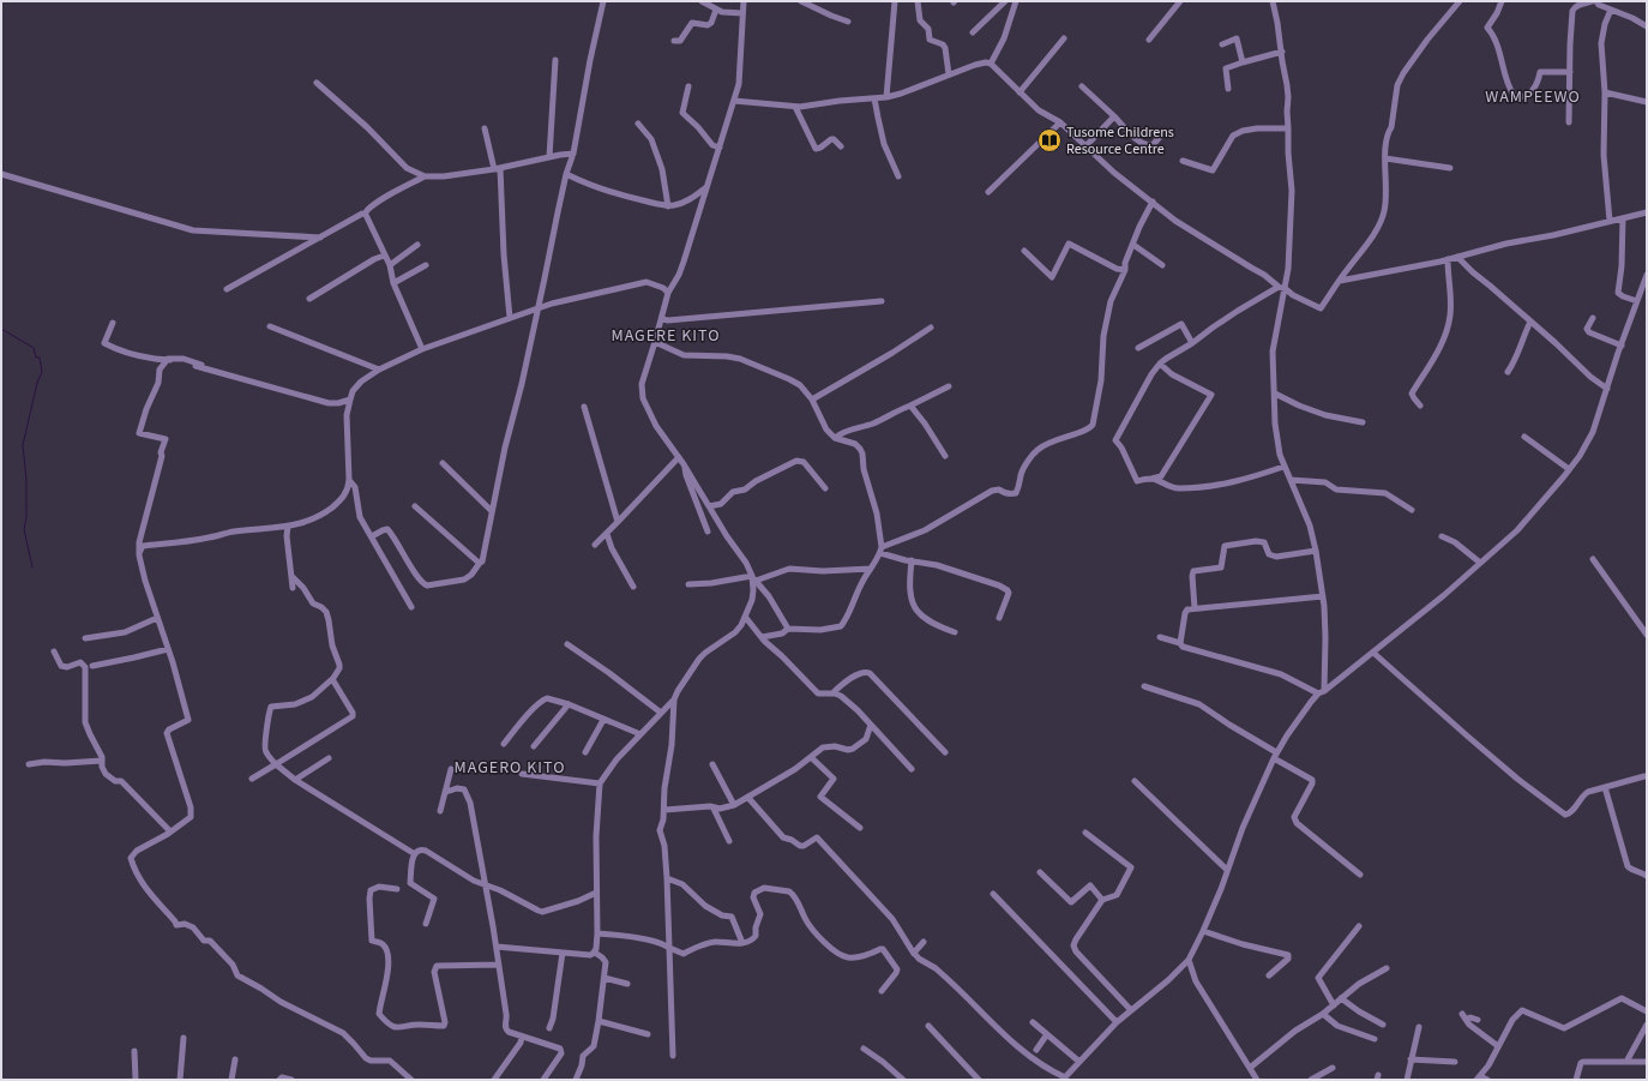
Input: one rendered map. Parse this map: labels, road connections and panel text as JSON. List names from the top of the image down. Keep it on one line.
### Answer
{"districts":["WAMPEEWO","MAGERE KITO","MAGERO KITO"],"places":{"library":["Tusome Childrens Resource Centre"]}}
